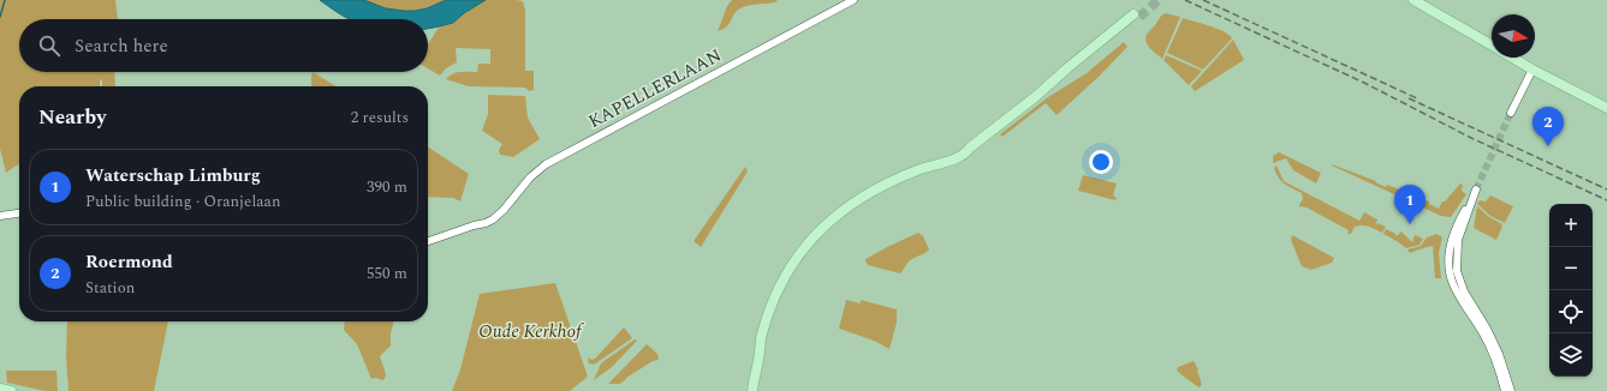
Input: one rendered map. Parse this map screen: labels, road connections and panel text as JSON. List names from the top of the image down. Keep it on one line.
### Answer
{"streets":{"street":["KAPELLERLAAN"]},"parks":["Oude Kerkhof"],"north":"right","page":{"search":"Search here","heading":["Nearby","2 results"],"pins":["2","1"],"list":[{"mark":"1","name":"Waterschap Limburg","note":"Public building · Oranjelaan","value":"390 m"},{"mark":"2","name":"Roermond","note":"Station","value":"550 m"}],"map_buttons":["+","−"]}}
